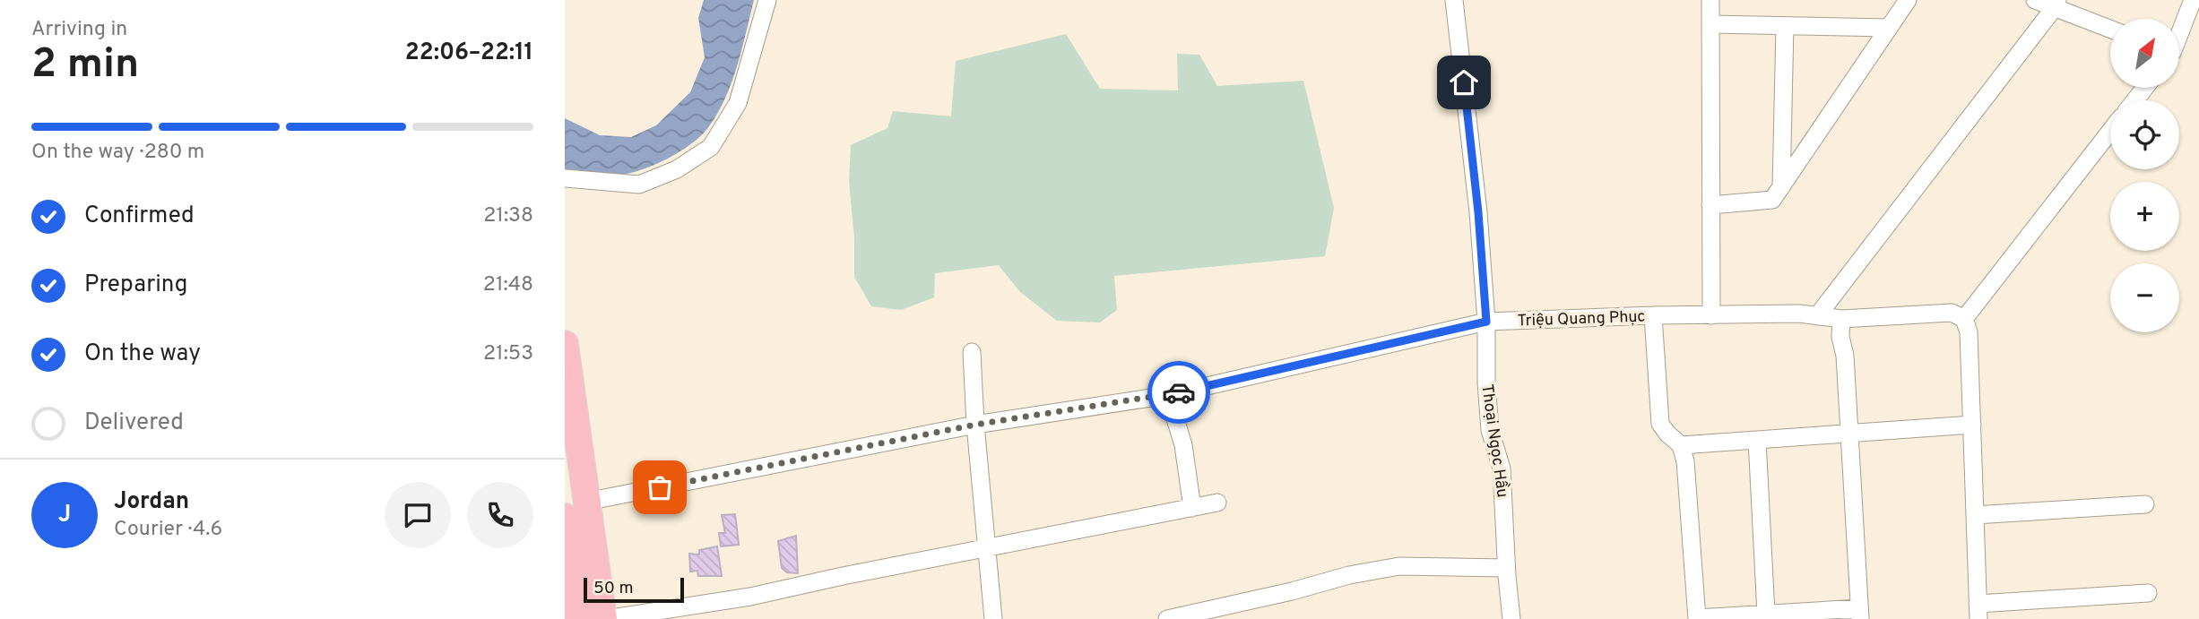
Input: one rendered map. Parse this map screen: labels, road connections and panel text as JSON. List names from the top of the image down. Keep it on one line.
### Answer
{"streets":{"street":["Triệu Quang Phục","Thoại Ngọc Hầu"]},"crossings":[["Triệu Quang Phục","Thoại Ngọc Hầu"]],"scale_bar":"50 m","north":"top right","page":{"heading":["2 min","Arriving in","22:06–22:11"],"panel":["Jordan","Courier · 4.6"],"map_buttons":["+","−"],"bar":"On the way · 280 m","list":[["Confirmed","21:38"],["Preparing","21:48"],["On the way","21:53"],"Delivered"],"round":"J","scale":"50 m"}}
